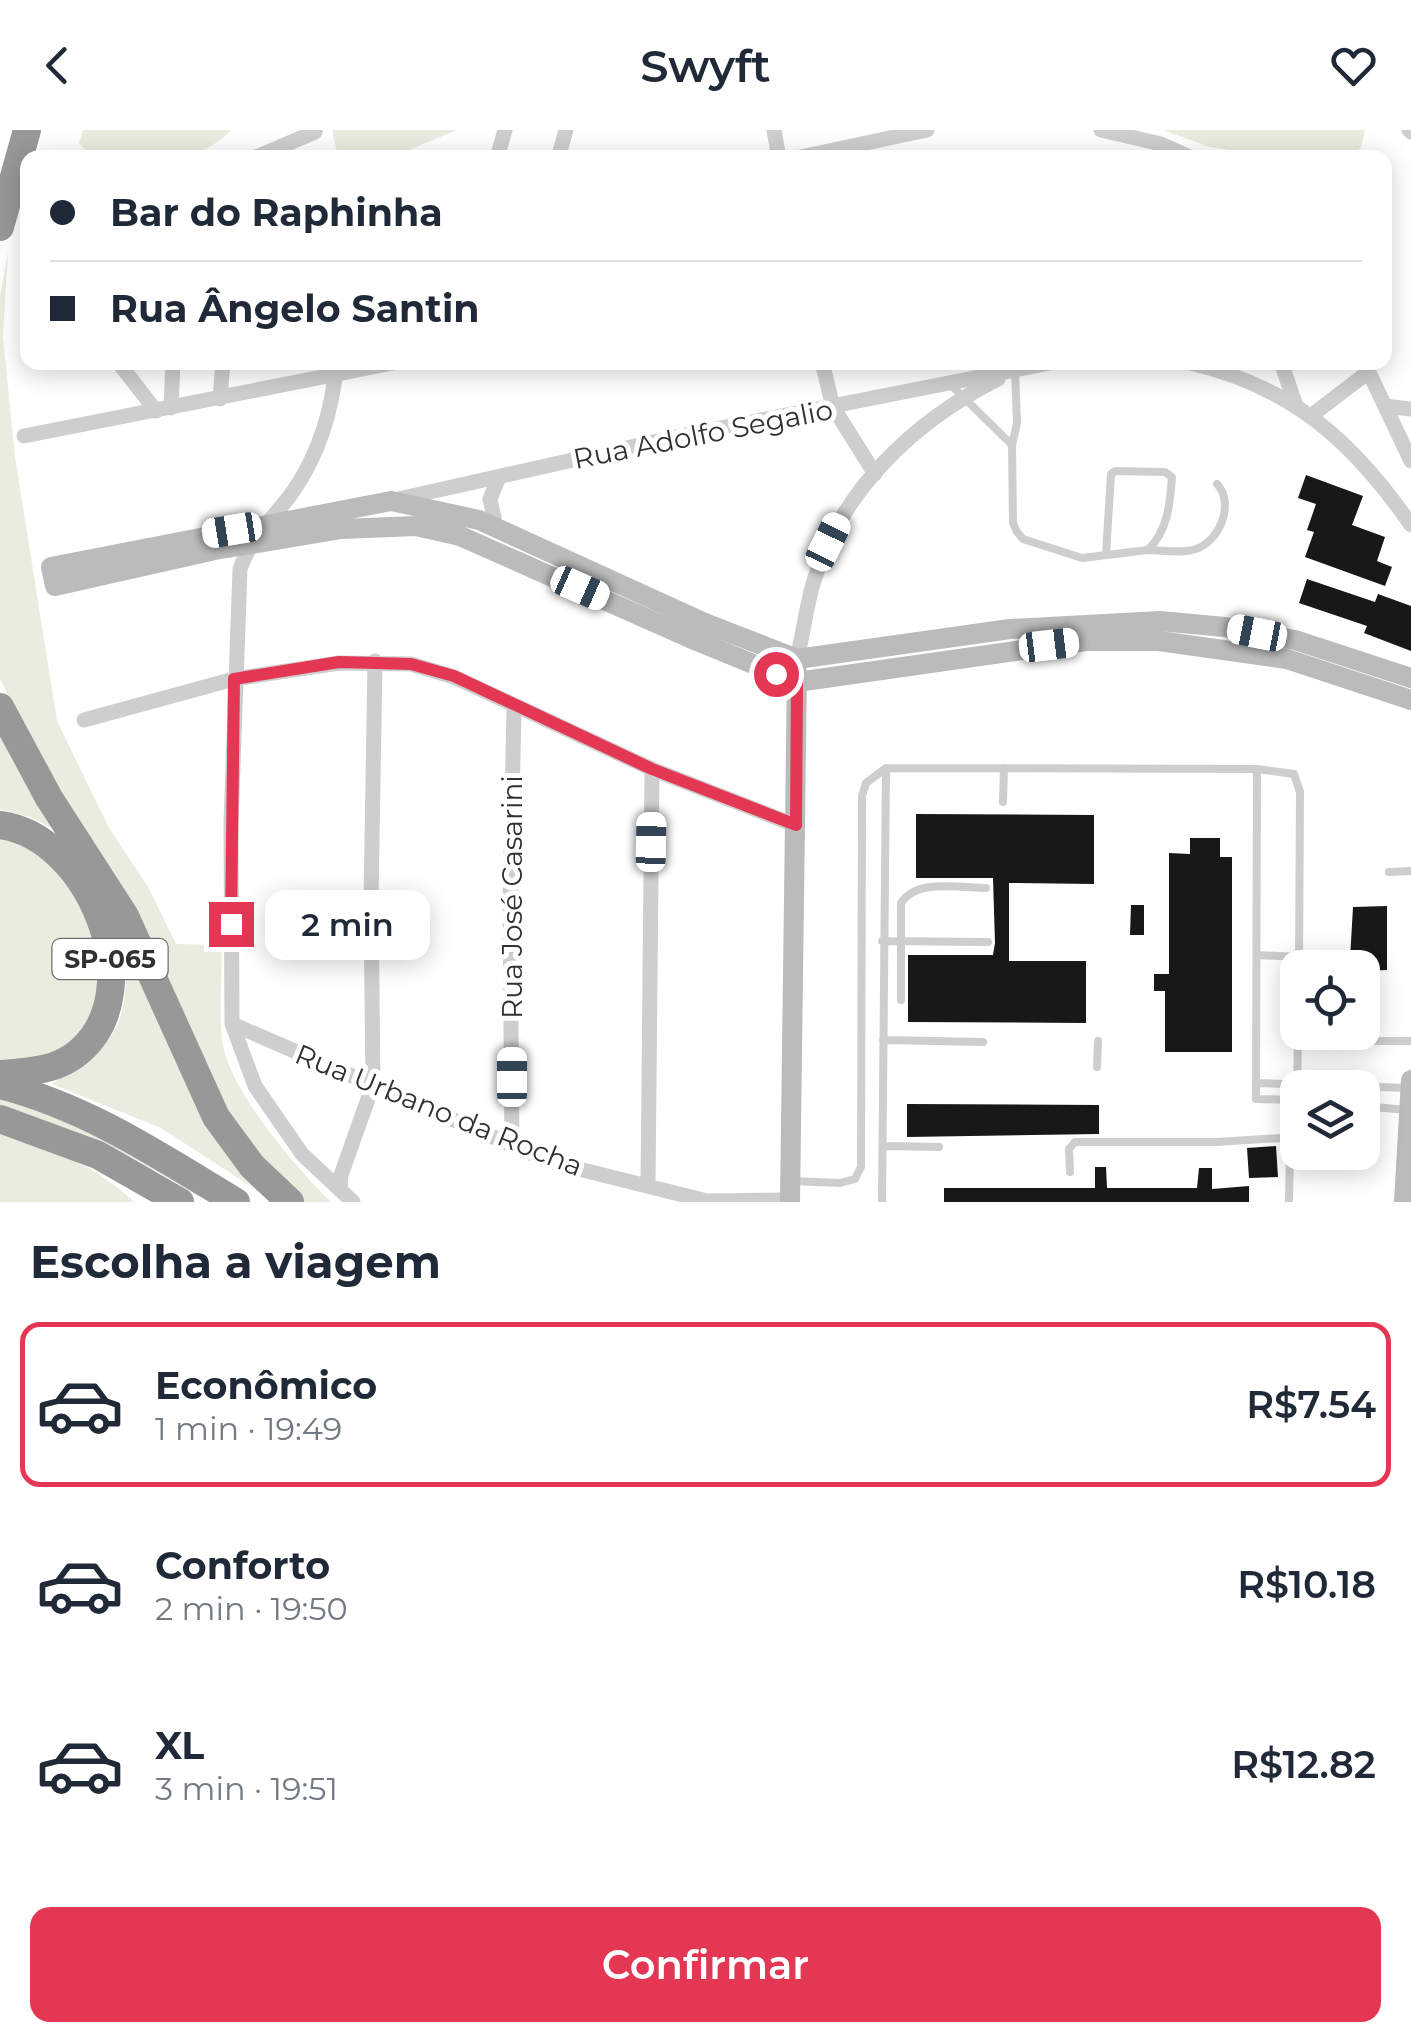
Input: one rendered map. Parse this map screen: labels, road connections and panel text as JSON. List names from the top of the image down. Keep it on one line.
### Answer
{"streets":{"highway":["SP-065"],"street":["Rua Adolfo Segalio","Rua José Casarini","Rua Urbano da Rocha"]},"crossings":[["Rua José Casarini","Rua Urbano da Rocha"]],"page":{"header":"Swyft","banner":["Bar do Raphinha","Rua Ângelo Santin"],"bubble":"2 min","heading":"Escolha a viagem","list":[{"name":"Econômico","note":"1 min · 19:49","value":"R$7.54"},{"name":"Conforto","note":"2 min · 19:50","value":"R$10.18"},{"name":"XL","note":"3 min · 19:51","value":"R$12.82"}],"buttons":"Confirmar"}}
